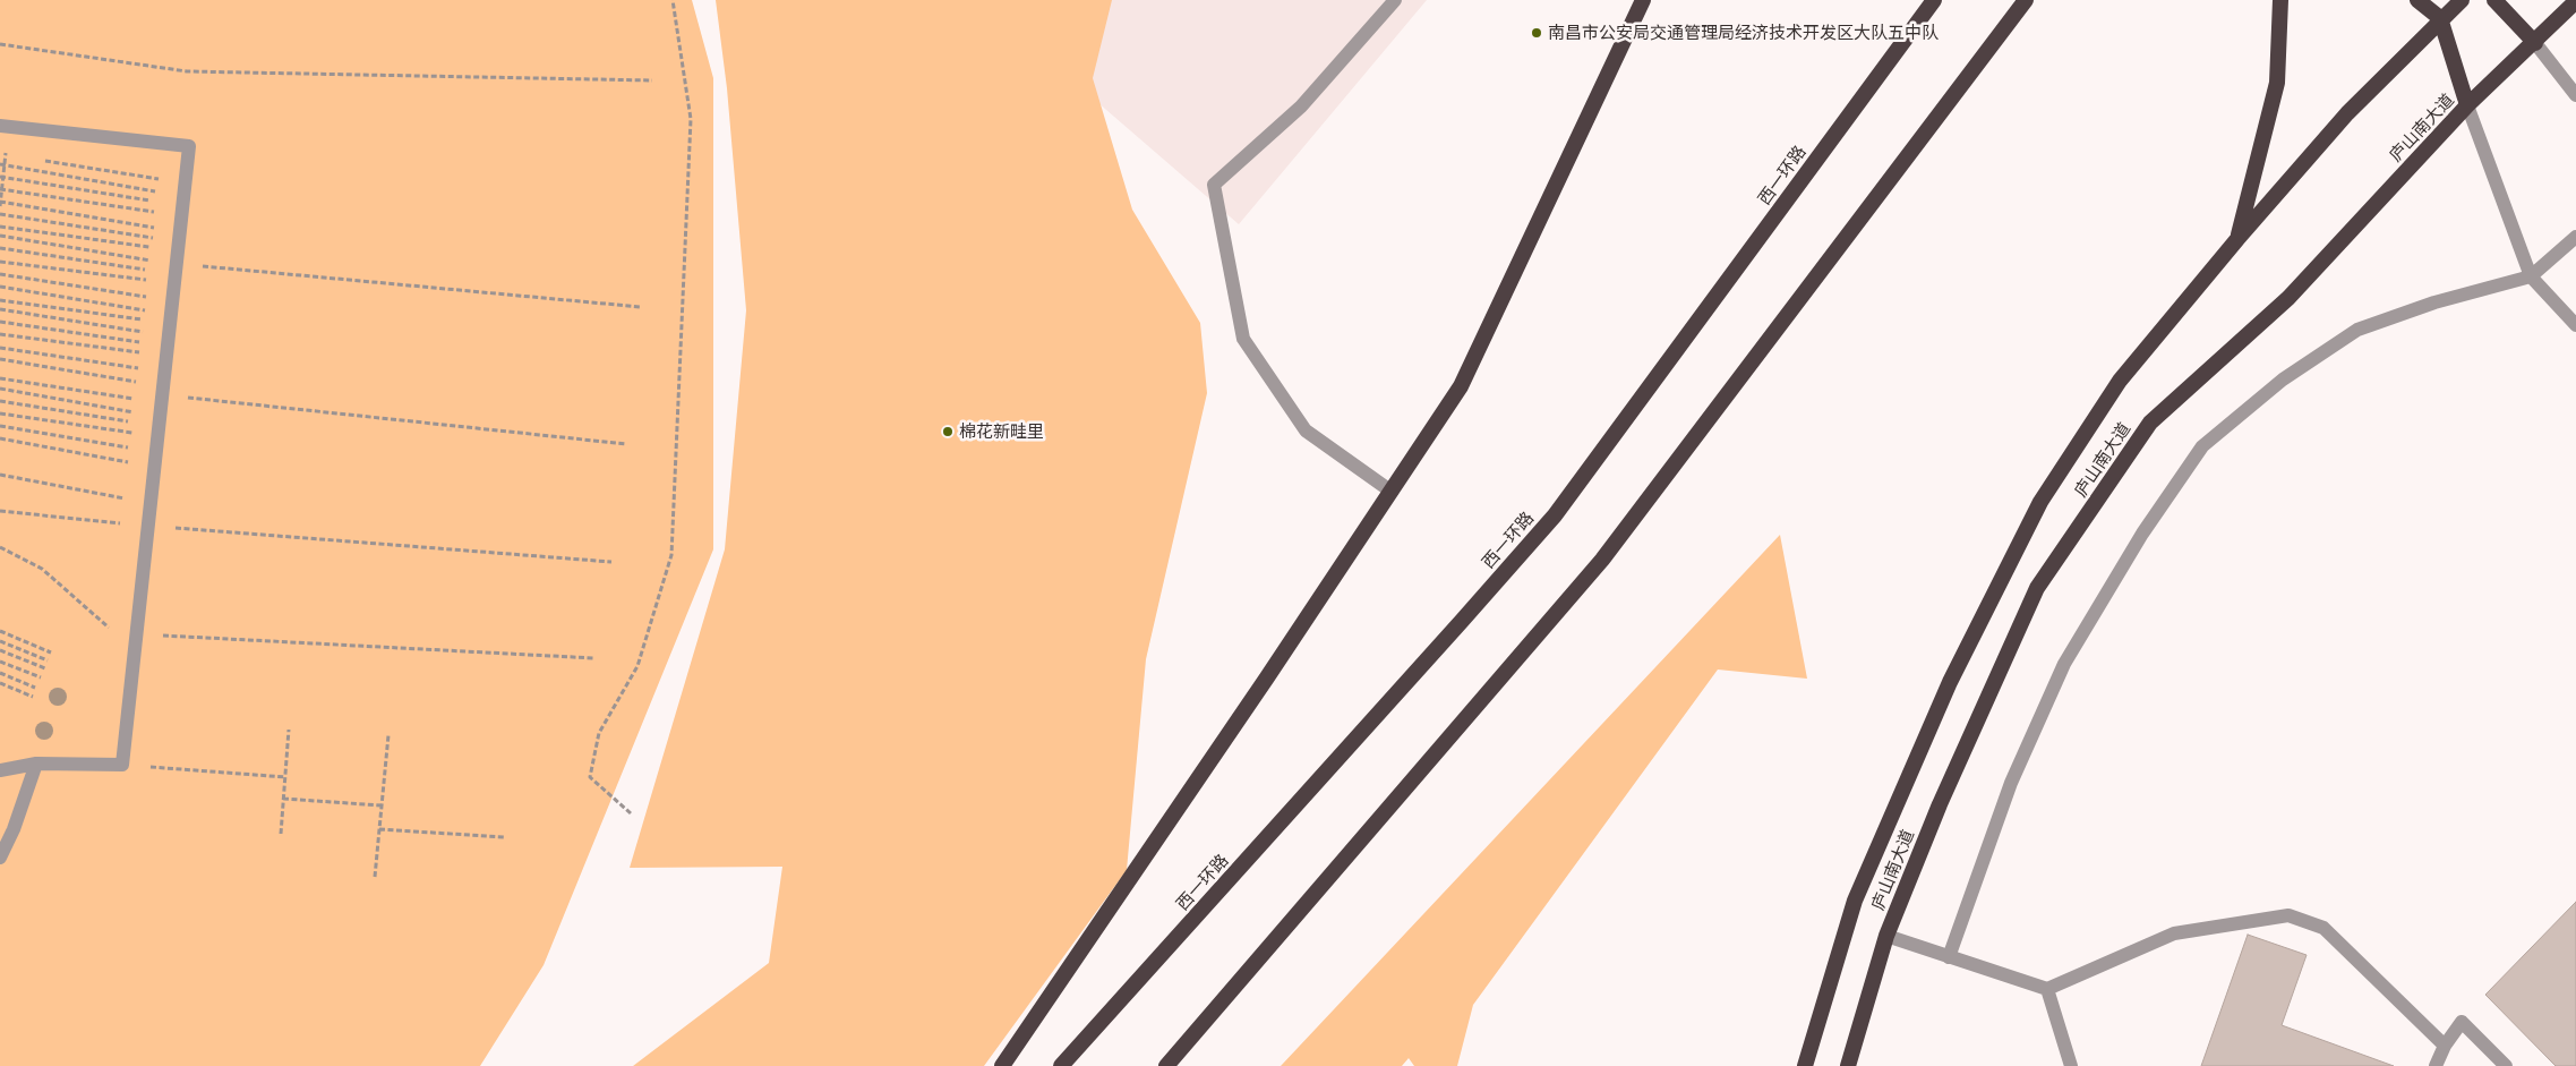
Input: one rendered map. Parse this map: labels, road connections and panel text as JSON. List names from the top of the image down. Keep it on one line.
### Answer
{"streets":{"highway":["庐山南大道","西一环路"]},"places":["南昌市公安局交通管理局经济技术开发区大队五中队","棉花新畦里"]}
